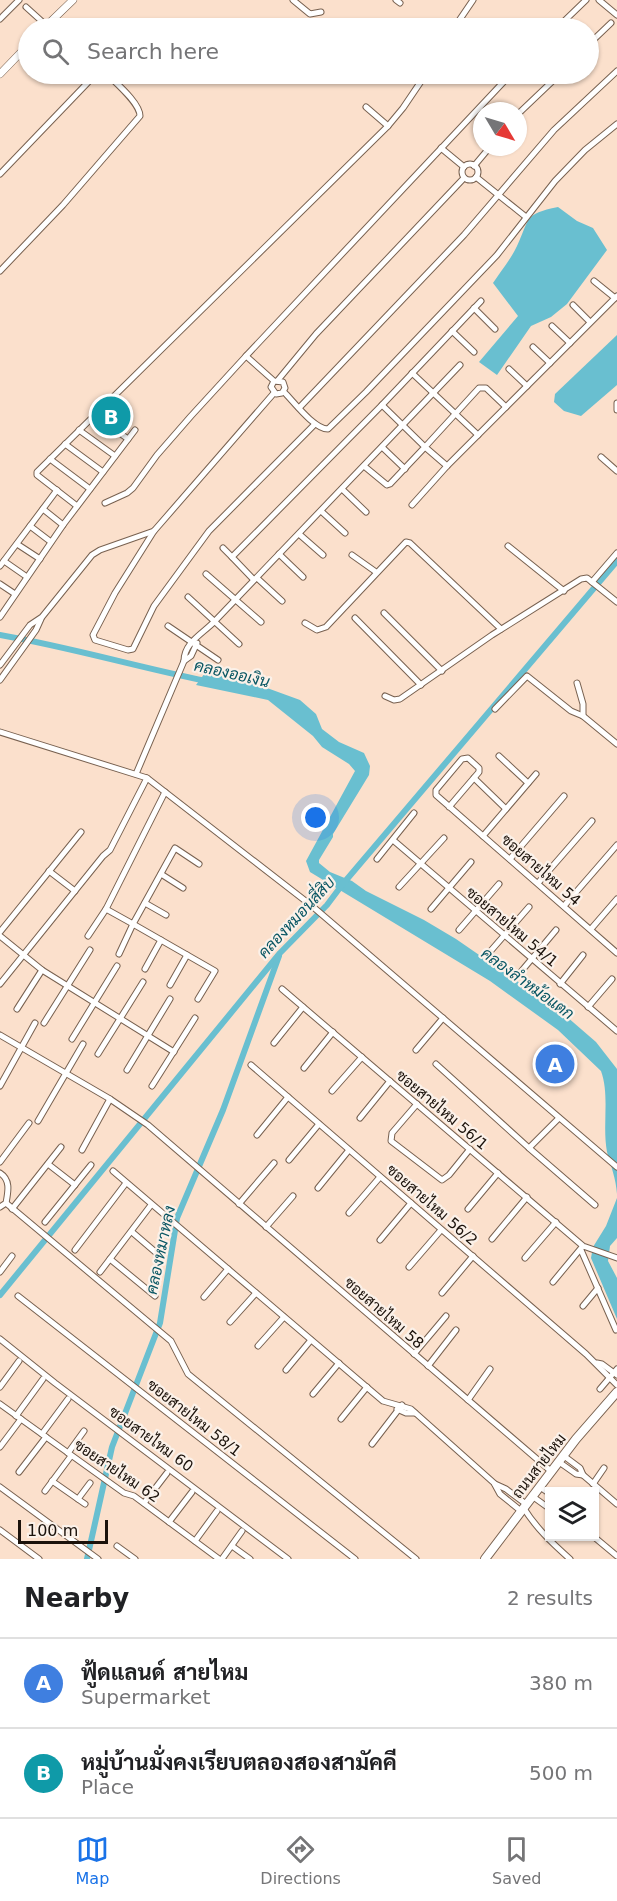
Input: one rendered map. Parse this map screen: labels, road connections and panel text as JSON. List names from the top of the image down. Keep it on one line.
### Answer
{"streets":{"main road":["ถนนสายไหม"],"street":["ซอยสายไหม 54","ซอยสายไหม 54/1","ซอยสายไหม 56/1","ซอยสายไหม 56/2","ซอยสายไหม 58","ซอยสายไหม 58/1","ซอยสายไหม 60","ซอยสายไหม 62"]},"crossings":[["ซอยสายไหม 58","ถนนสายไหม"]],"water":["คลองออเงิน","คลองหมอนสี่สิบ","คลองลำหม้อแตก","คลองหมาหลง"],"scale_bar":"100 m","north":"bottom right","page":{"search":"Search here","pins":["B","A"],"scale":"100 m","heading":["Nearby","2 results"],"list":[{"mark":"A","name":"ฟู้ดแลนด์ สายไหม","note":"Supermarket","value":"380 m"},{"mark":"B","name":"หมู่บ้านมั่งคงเรียบตลองสองสามัคคี","note":"Place","value":"500 m"}],"nav":["Map","Directions","Saved"]}}
